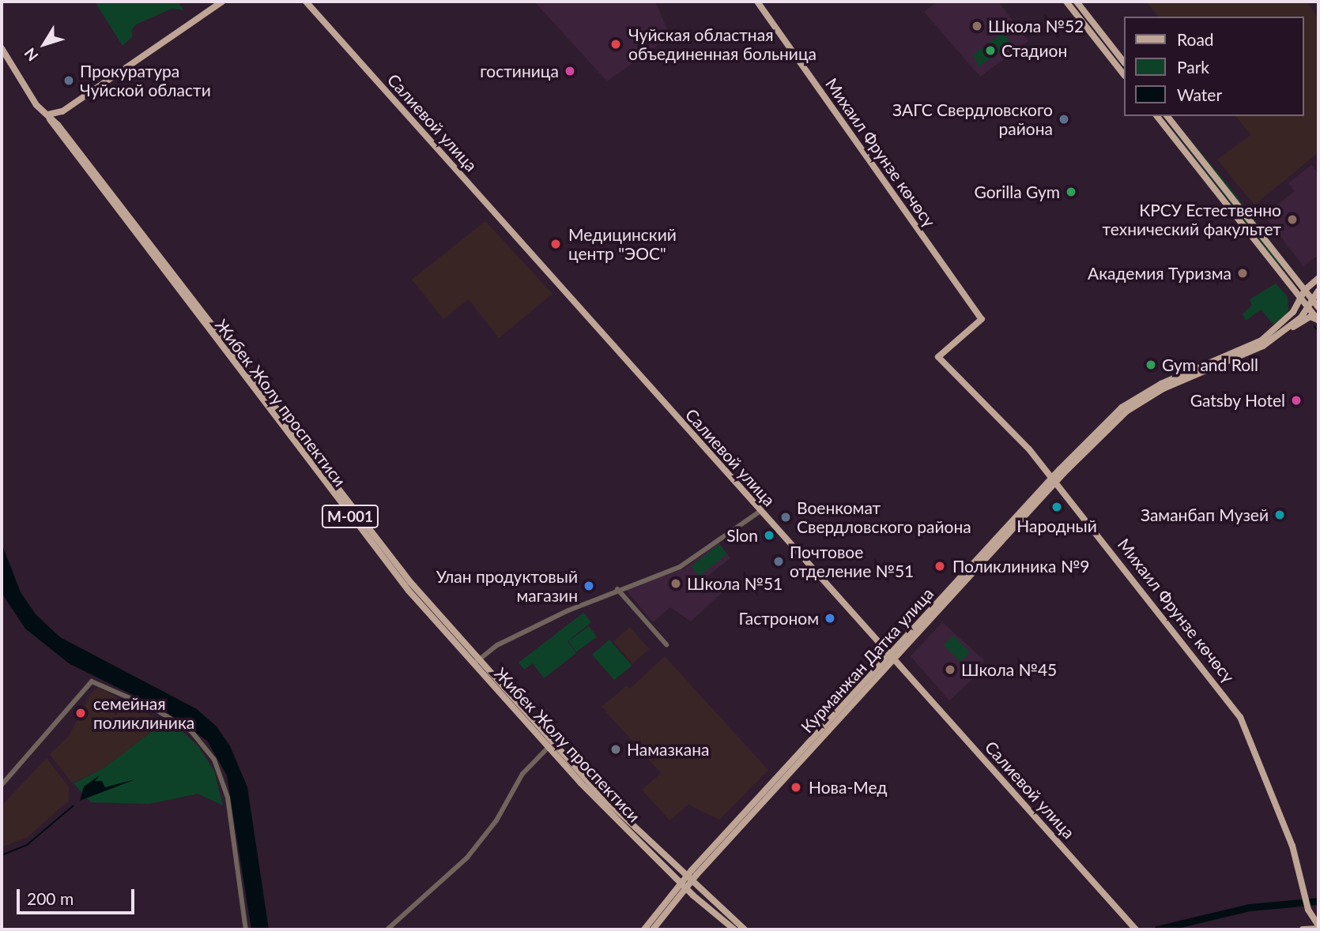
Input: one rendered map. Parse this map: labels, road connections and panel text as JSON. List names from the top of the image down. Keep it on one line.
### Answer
{"streets":{"main road":["Салиевой улица","Михаил Фрунзе көчөсү","Жибек Жолу проспектиси","М-001","Курманжан Датка улица"]},"crossings":[["Салиевой улица","Курманжан Датка улица"],["Михаил Фрунзе көчөсү","Курманжан Датка улица"],["Жибек Жолу проспектиси","М-001"],["Жибек Жолу проспектиси","Курманжан Датка улица"],["М-001","Курманжан Датка улица"]],"places":["Школа №52","Чуйская областная объединенная больница","Стадион","гостиница","Прокуратура Чуйской области","ЗАГС Свердловского района","Gorilla Gym","КРСУ Естественно технический факультет","Медицинский центр \"ЭОС\"","Академия Туризма","Gym and Roll","Gatsby Hotel","Народный","Заманбап Музей","Военкомат Свердловского района","Slon","Почтовое отделение №51","Поликлиника №9","Школа №51","Улан продуктовый магазин","Гастроном","Школа №45","семейная поликлиника","Намазкана","Нова-Мед"],"legend":["Road","Park","Water"],"scale_bar":"200 m","north":"bottom left"}
